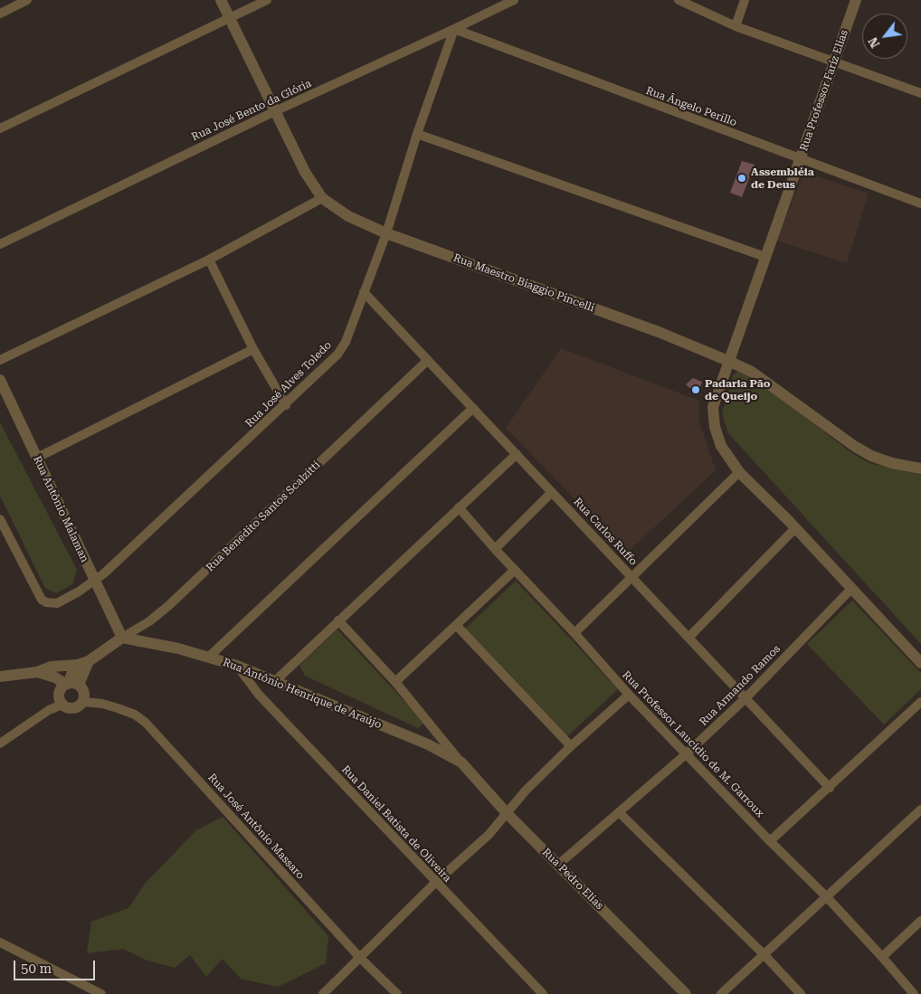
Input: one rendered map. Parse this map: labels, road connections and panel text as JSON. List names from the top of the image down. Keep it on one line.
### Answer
{"streets":{"street":["Rua Professor Fariz Elias","Rua Ângelo Perillo","Rua José Bento da Glória","Rua Maestro Biaggio Pincelli","Rua José Alves Toledo","Rua Antônio Malaman","Rua Benedito Santos Scalzitti","Rua Carlos Ruffo","Rua Armando Ramos","Rua Antônio Henrique de Araújo","Rua Professor Laucídio de M. Garroux","Rua Daniel Batista de Oliveira","Rua José Antônio Massaro","Rua Pedro Elías"]},"crossings":[["Rua Professor Fariz Elias","Rua Ângelo Perillo"],["Rua Professor Fariz Elias","Rua Maestro Biaggio Pincelli"],["Rua Professor Fariz Elias","Rua Armando Ramos"],["Rua Ângelo Perillo","Rua José Bento da Glória"],["Rua Ângelo Perillo","Rua José Alves Toledo"],["Rua José Bento da Glória","Rua Maestro Biaggio Pincelli"],["Rua José Bento da Glória","Rua José Alves Toledo"],["Rua Maestro Biaggio Pincelli","Rua José Alves Toledo"],["Rua José Alves Toledo","Rua Antônio Malaman"],["Rua José Alves Toledo","Rua Carlos Ruffo"],["Rua Antônio Malaman","Rua Benedito Santos Scalzitti"],["Rua Antônio Malaman","Rua Antônio Henrique de Araújo"],["Rua Benedito Santos Scalzitti","Rua Carlos Ruffo"],["Rua Benedito Santos Scalzitti","Rua Antônio Henrique de Araújo"],["Rua Benedito Santos Scalzitti","Rua José Antônio Massaro"],["Rua Carlos Ruffo","Rua Armando Ramos"],["Rua Armando Ramos","Rua Professor Laucídio de M. Garroux"],["Rua Armando Ramos","Rua Pedro Elías"],["Rua Antônio Henrique de Araújo","Rua Daniel Batista de Oliveira"],["Rua Antônio Henrique de Araújo","Rua Pedro Elías"]],"places":["Assembléia de Deus","Padaria Pão de Queijo"],"scale_bar":"50 m","north":"bottom left"}
